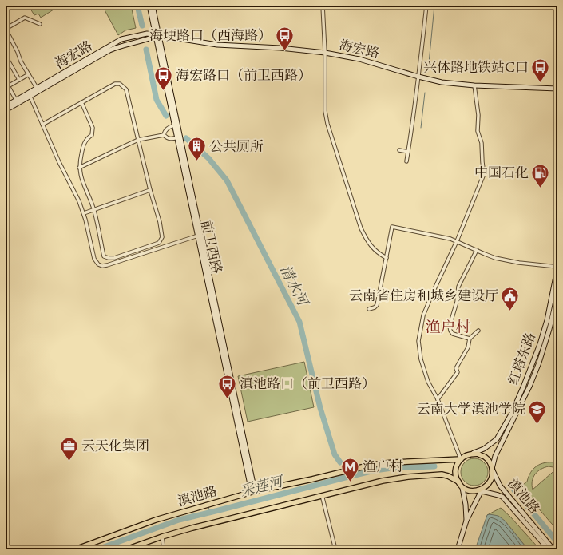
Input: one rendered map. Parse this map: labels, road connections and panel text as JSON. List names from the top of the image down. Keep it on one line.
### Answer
{"streets":{"main road":["海宏路","前卫西路","红塔东路","滇池路"]},"crossings":[["海宏路","前卫西路"],["前卫西路","滇池路"],["红塔东路","滇池路"]],"districts":["渔户村"],"water":["清水河","采莲河"],"places":{"bus stop":["海埂路口（西海路）","兴体路地铁站C口","海宏路口（前卫西路）","滇池路口（前卫西路）"],"building":["公共厕所"],"fuel station":["中国石化"],"public building":["云南省住房和城乡建设厅"],"school or university":["云南大学滇池学院"],"office":["云天化集团"],"metro station":["渔户村"]}}
